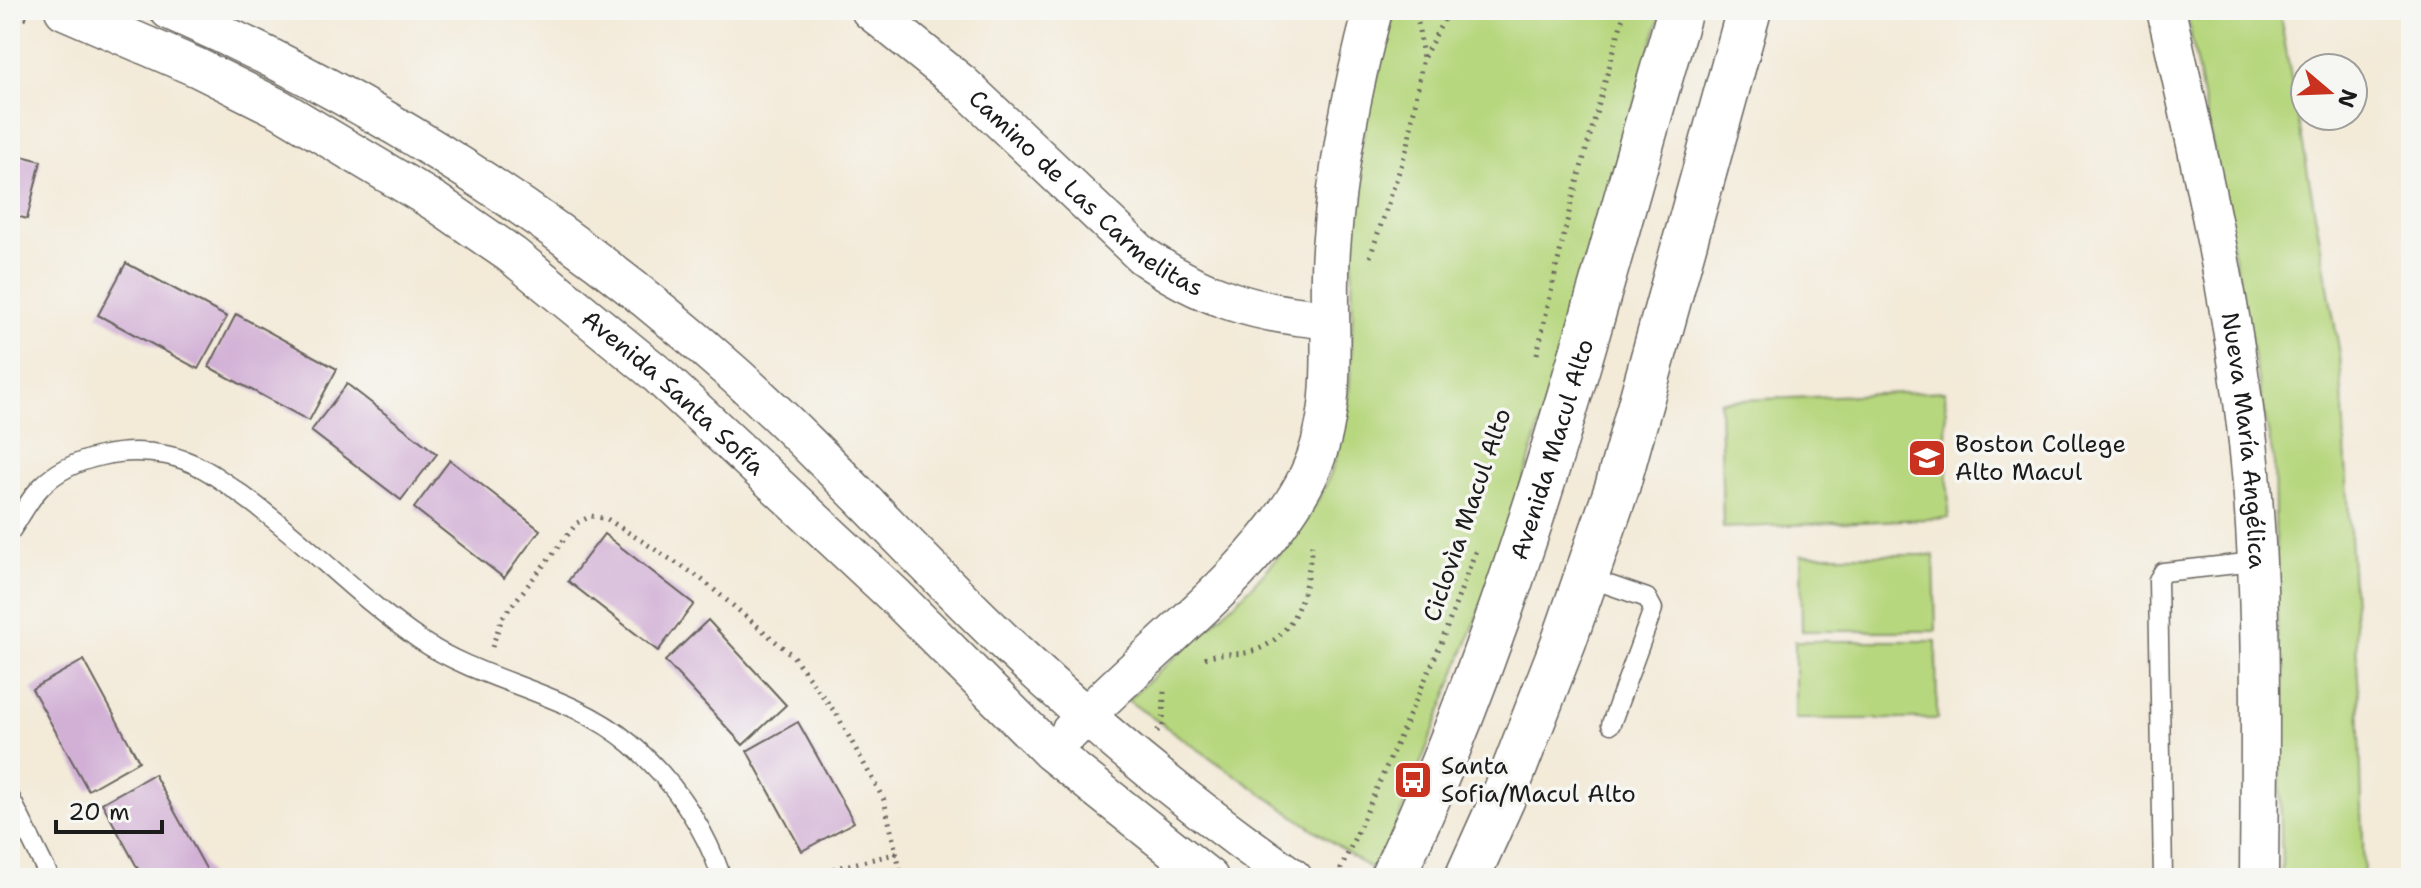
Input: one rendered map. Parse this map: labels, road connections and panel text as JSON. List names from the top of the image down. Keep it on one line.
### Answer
{"streets":{"street":["Camino de Las Carmelitas","Avenida Santa Sofía","Nueva María Angélica","Avenida Macul Alto"],"path":["Ciclovìa Macul Alto"]},"places":{"school or university":["Boston College Alto Macul"],"bus stop":["Santa Sofia/Macul Alto"]},"scale_bar":"20 m","north":"right"}
